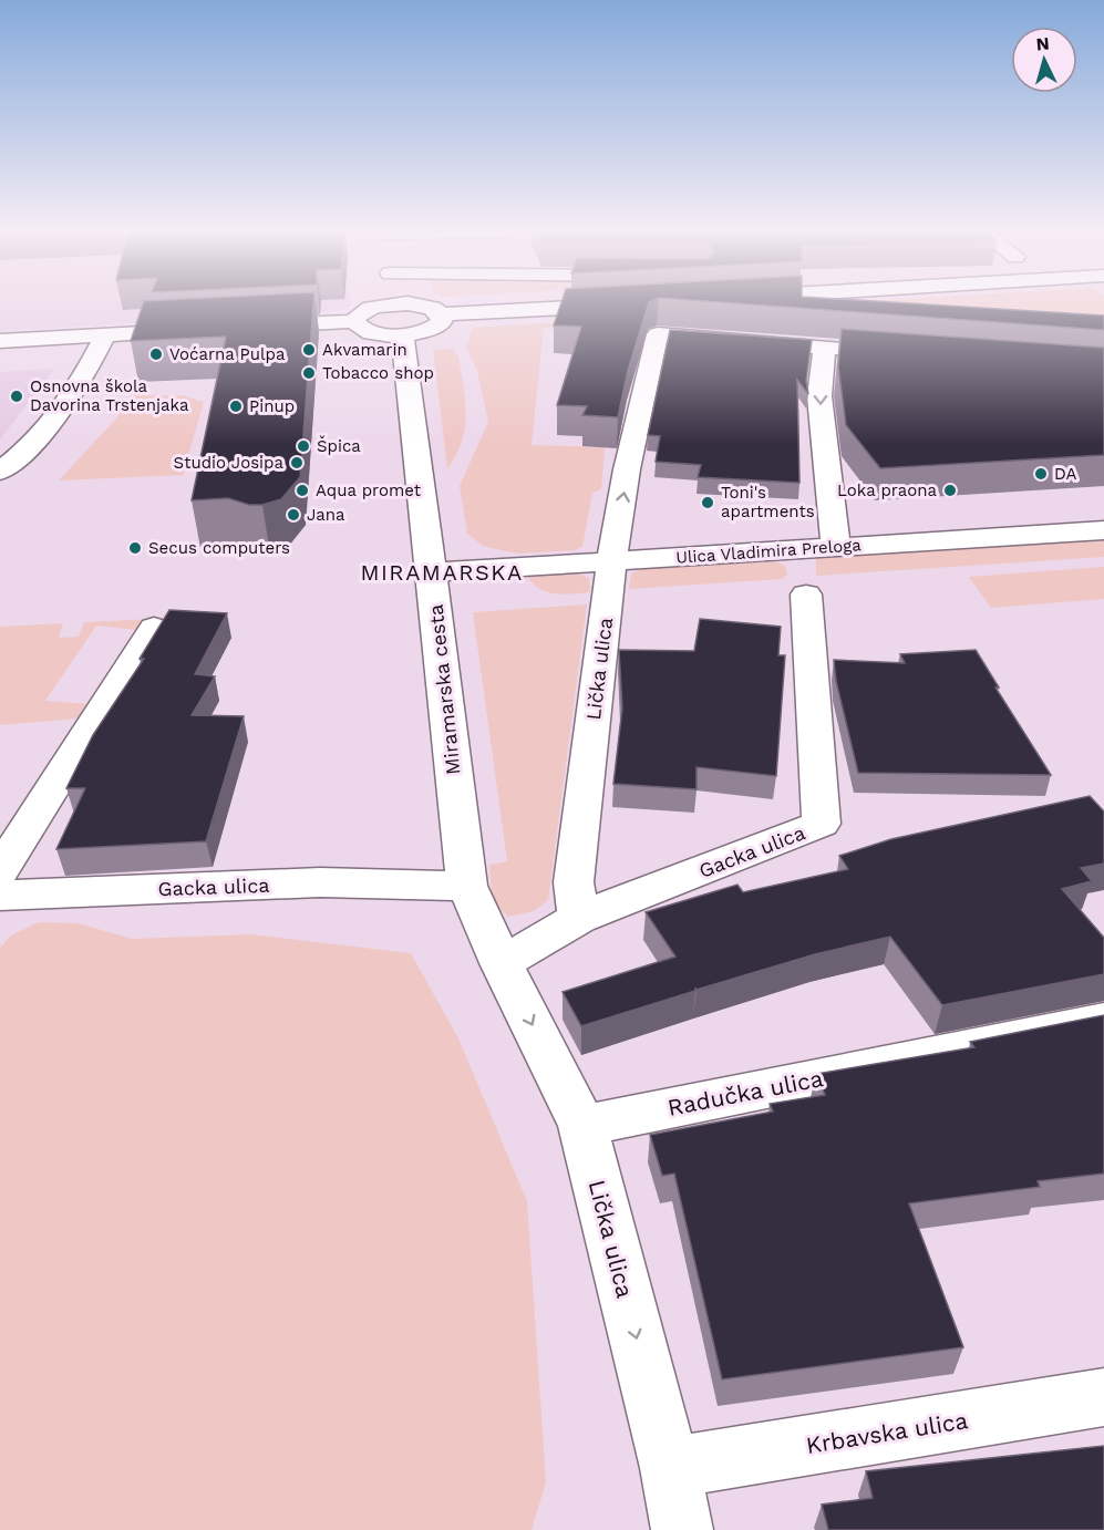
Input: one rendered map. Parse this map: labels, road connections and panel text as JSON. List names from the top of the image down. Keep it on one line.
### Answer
{"streets":{"street":["Ulica Vladimira Preloga","Lička ulica","Miramarska cesta","Gacka ulica","Radučka ulica","Krbavska ulica"]},"crossings":[["Ulica Vladimira Preloga","Lička ulica"],["Ulica Vladimira Preloga","Miramarska cesta"],["Lička ulica","Miramarska cesta"],["Lička ulica","Gacka ulica"],["Lička ulica","Radučka ulica"],["Lička ulica","Krbavska ulica"],["Miramarska cesta","Gacka ulica"]],"districts":["MIRAMARSKA"],"places":["Akvamarin","Voćarna Pulpa","Tobacco shop","Osnovna škola Davorina Trstenjaka","Pinup","Špica","Studio Josipa","DA","Aqua promet","Loka praona","Toni's apartments","Jana","Secus computers"],"north":"top"}
